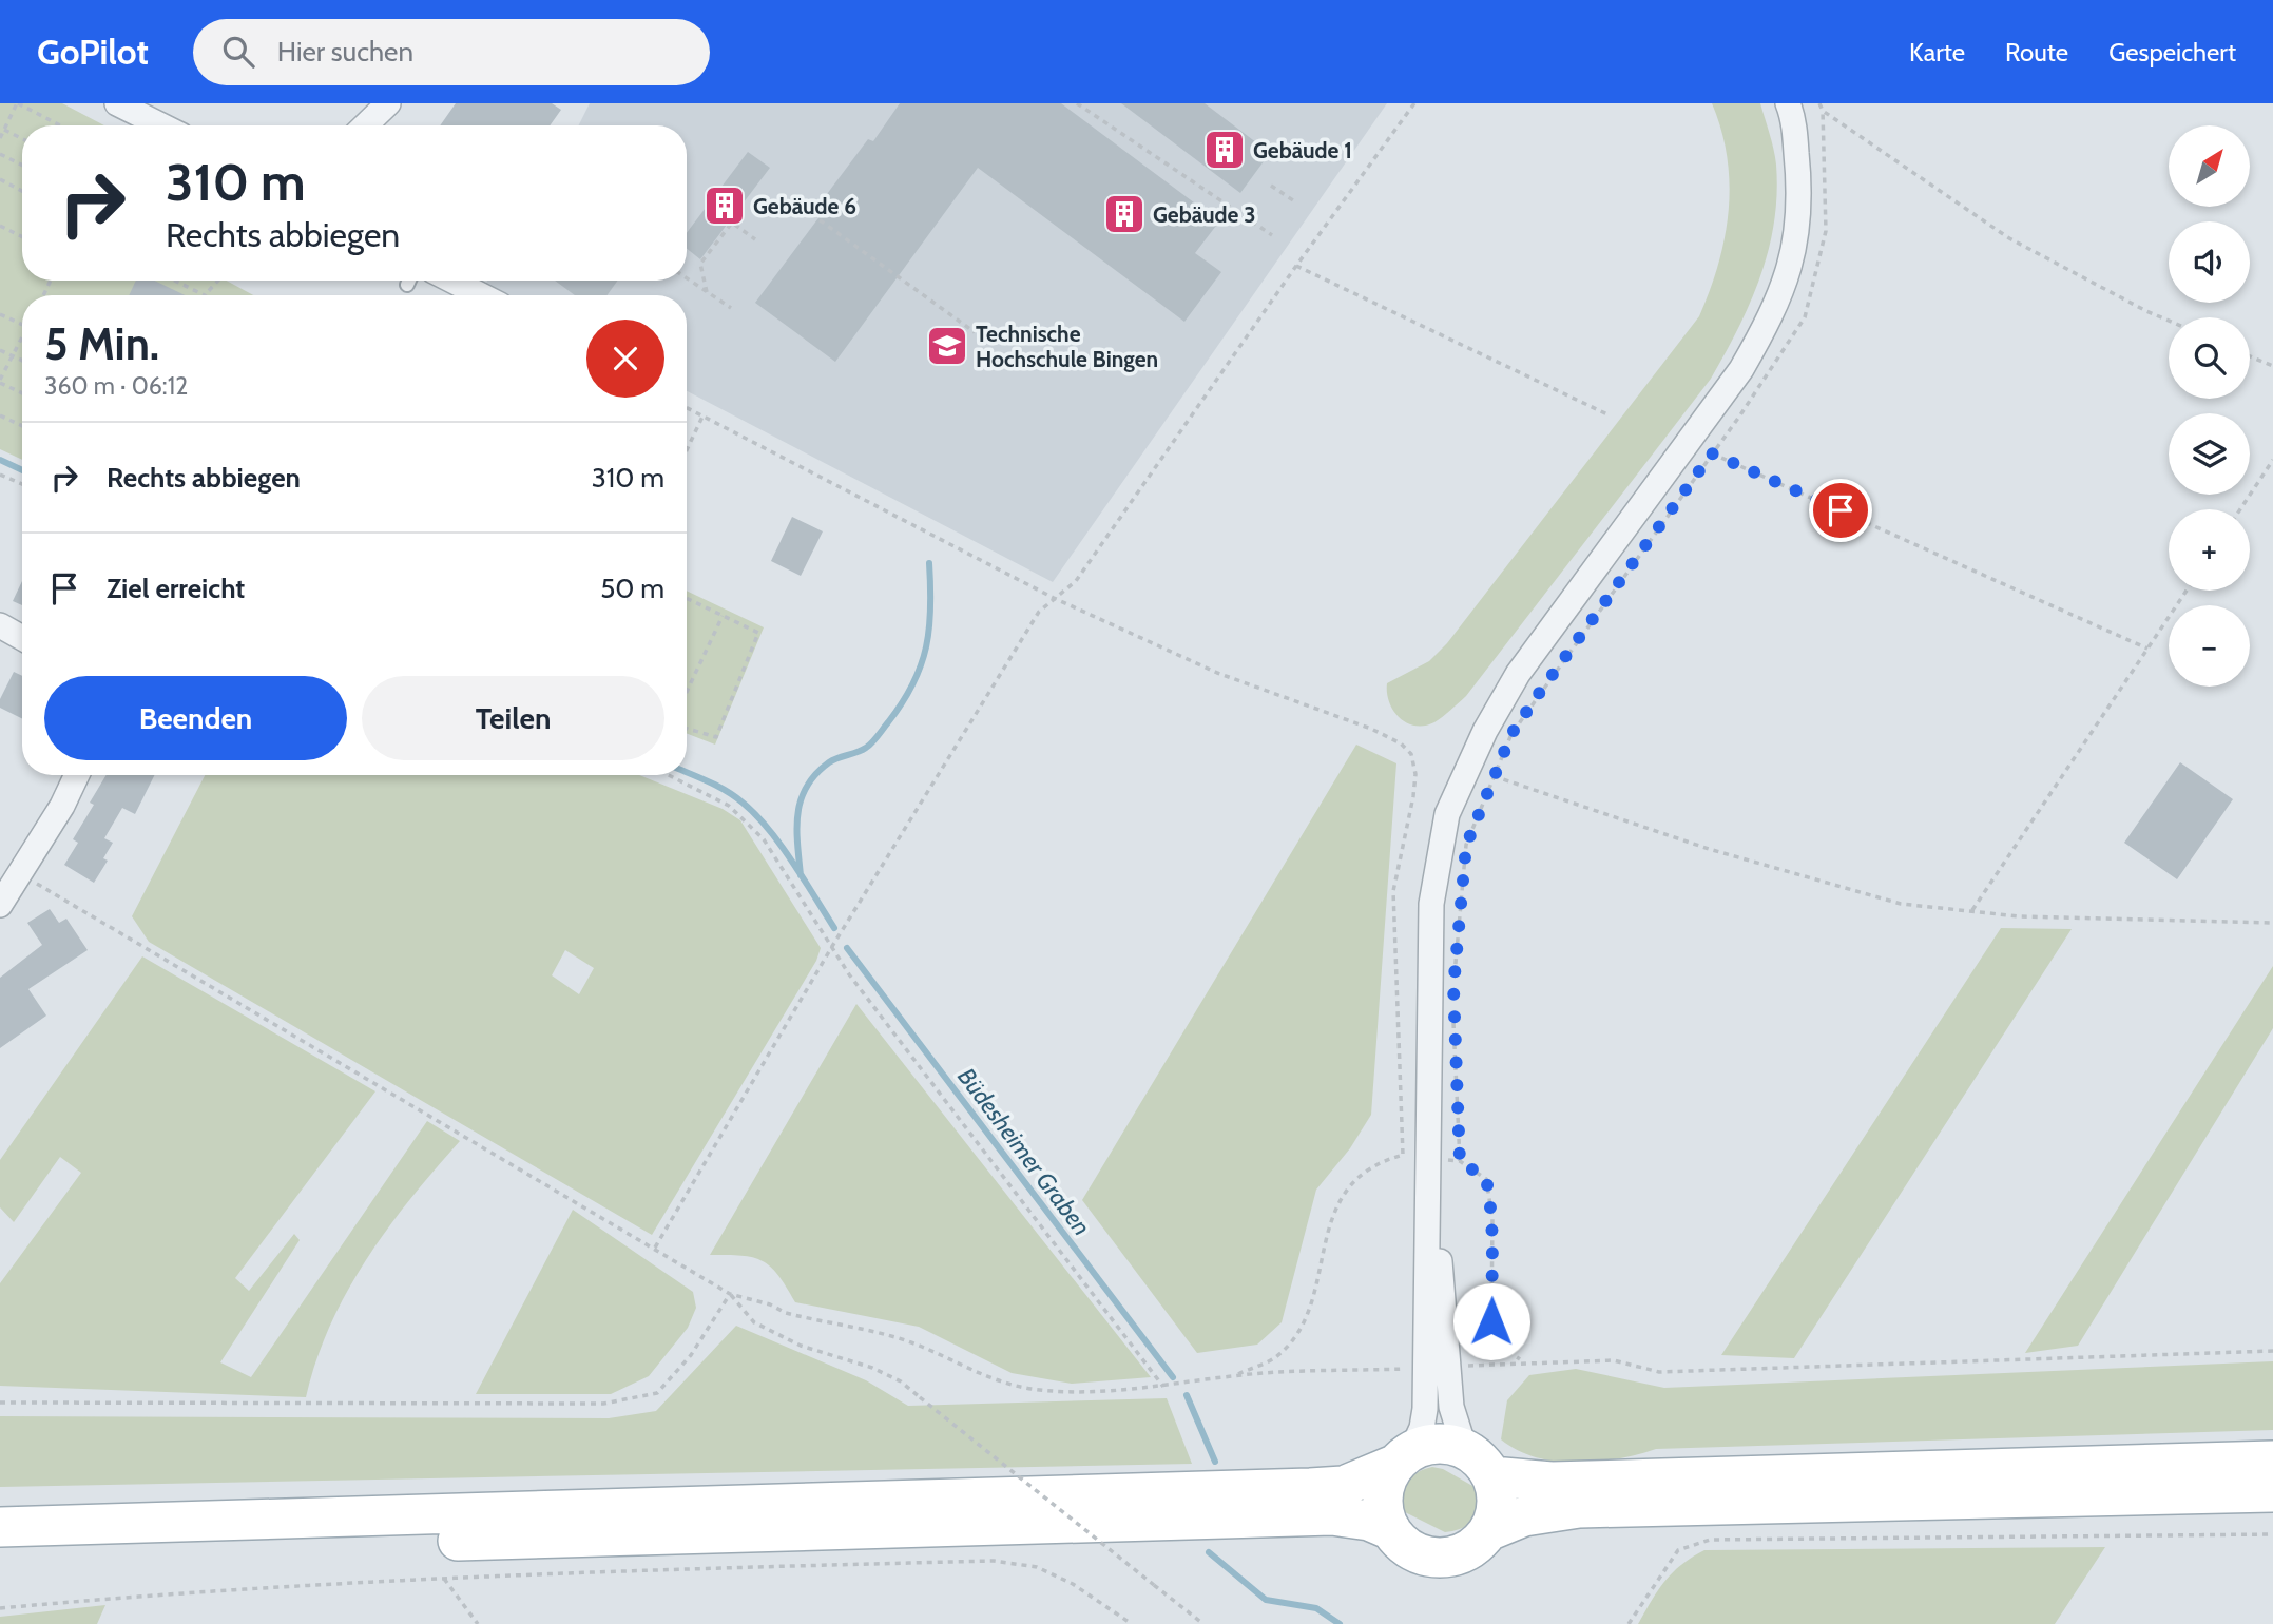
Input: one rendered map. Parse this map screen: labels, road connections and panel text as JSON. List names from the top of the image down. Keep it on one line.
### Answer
{"water":["Büdesheimer Graben"],"places":{"building":["Gebäude 1","Gebäude 6","Gebäude 3"],"school or university":["Technische Hochschule Bingen"]},"north":"top right","page":{"header":"GoPilot","search":"Hier suchen","nav":["Karte","Route","Gespeichert"],"map_buttons":["+","−"],"turn":["310 m","Rechts abbiegen"],"heading":["5 Min.","360 m · 06:12"],"list":[{"name":"Rechts abbiegen","value":"310 m"},{"name":"Ziel erreicht","value":"50 m"}],"buttons":["Beenden","Teilen"]}}
